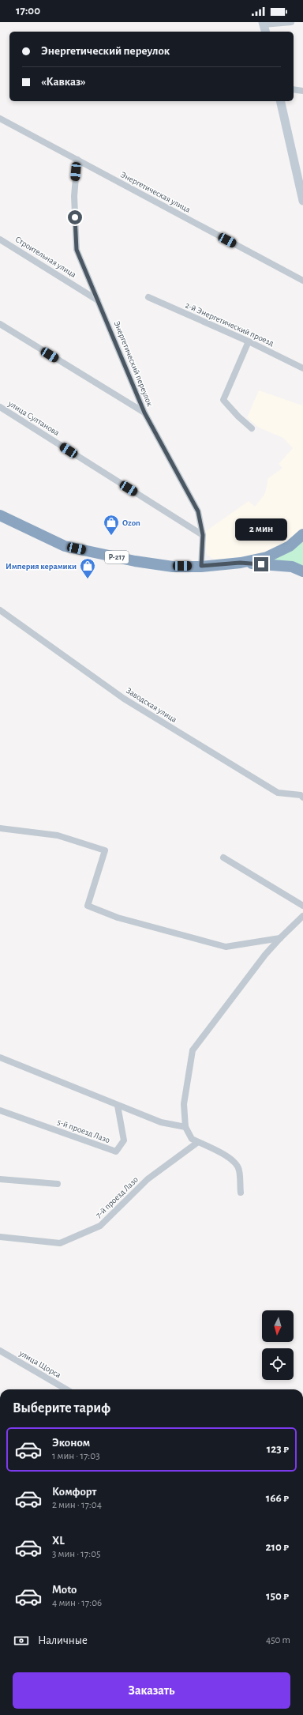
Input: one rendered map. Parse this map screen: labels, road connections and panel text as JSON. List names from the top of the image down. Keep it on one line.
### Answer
{"streets":{"highway":["Р-217"],"street":["Энергетическая улица","Строительная улица","2-й Энергетический проезд","Энергетический переулок","улица Султанова","Заводская улица","5-й проезд Лазо","7-й проезд Лазо","улица Щорса"]},"crossings":[["Энергетическая улица","Энергетический переулок"],["Строительная улица","Энергетический переулок"],["Энергетический переулок","улица Султанова"],["Энергетический переулок","Р-217"]],"places":{"shop":["Ozon","Империя керамики"]},"north":"bottom","page":{"status":"17:00","banner":["Энергетический переулок","«Кавказ»"],"bubble":"2 мин","heading":"Выберите тариф","list":[{"name":"Эконом","note":"1 мин · 17:03","value":"123 ₽"},{"name":"Комфорт","note":"2 мин · 17:04","value":"166 ₽"},{"name":"XL","note":"3 мин · 17:05","value":"210 ₽"},{"name":"Moto","note":"4 мин · 17:06","value":"150 ₽"}],"pay":["Наличные","450 m"],"buttons":"Заказать"}}
